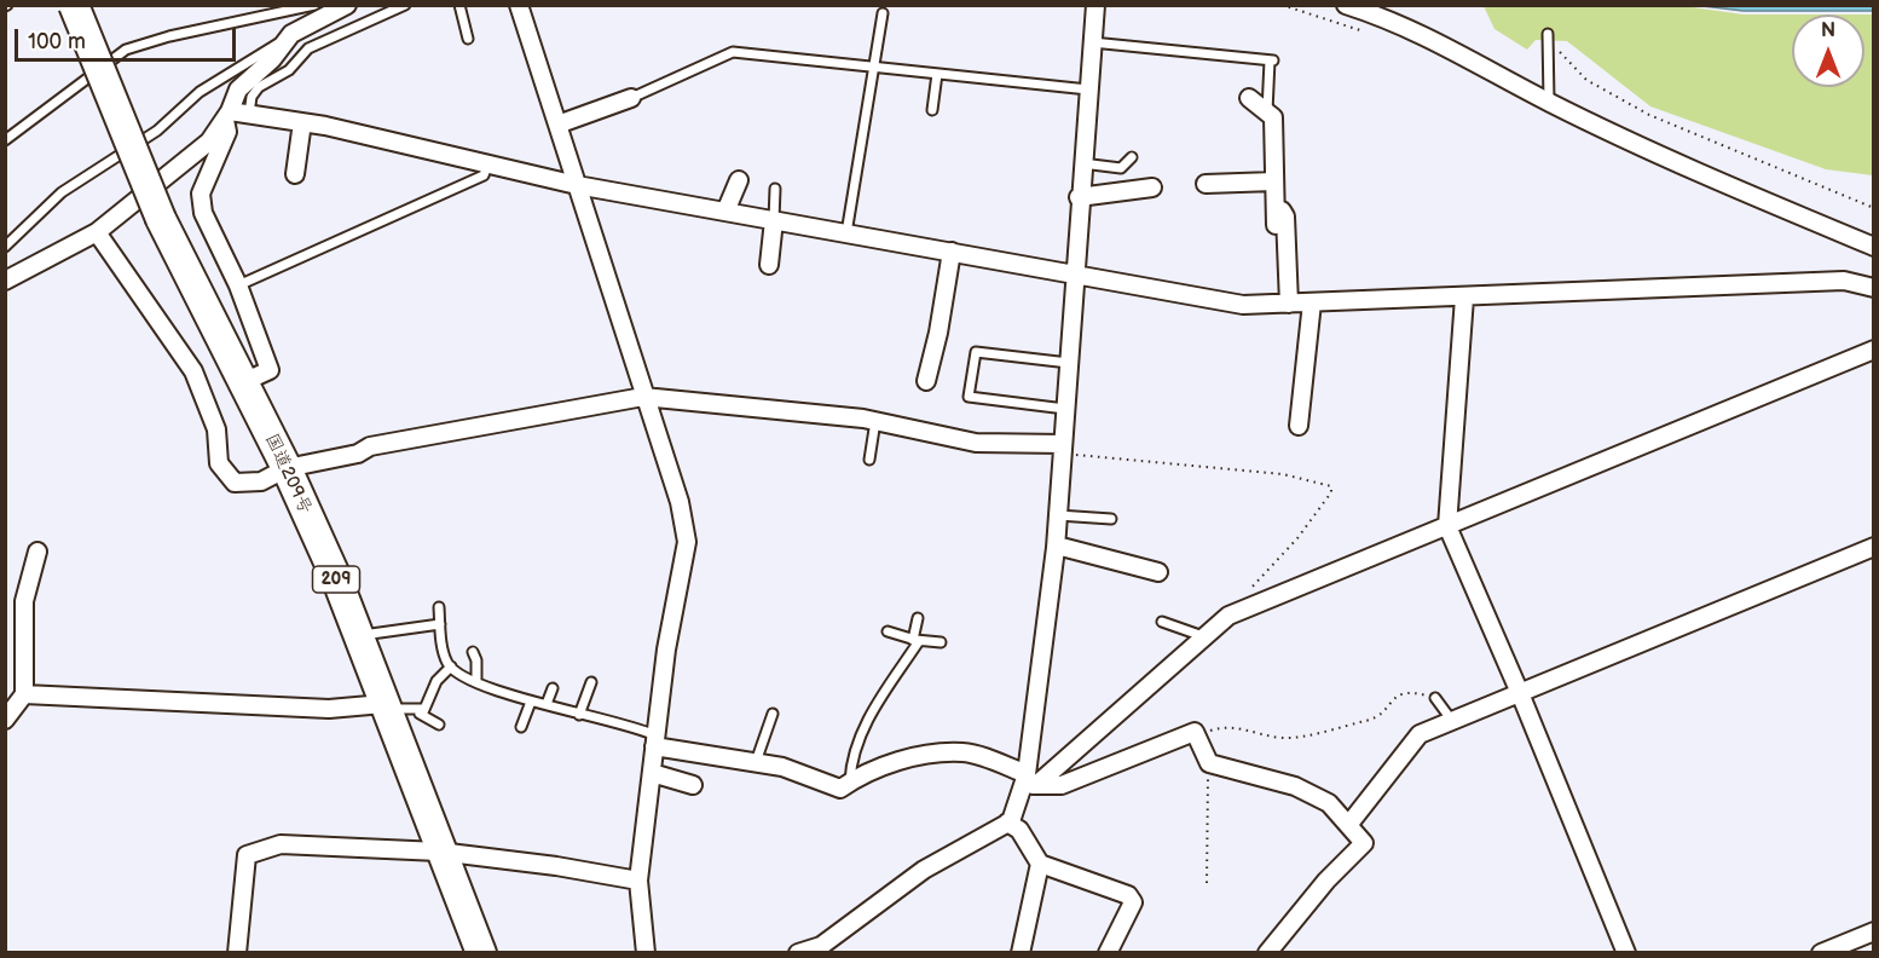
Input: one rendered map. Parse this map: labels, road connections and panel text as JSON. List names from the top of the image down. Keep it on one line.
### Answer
{"streets":{"highway":["国道209号","209"]},"scale_bar":"100 m","north":"top"}
